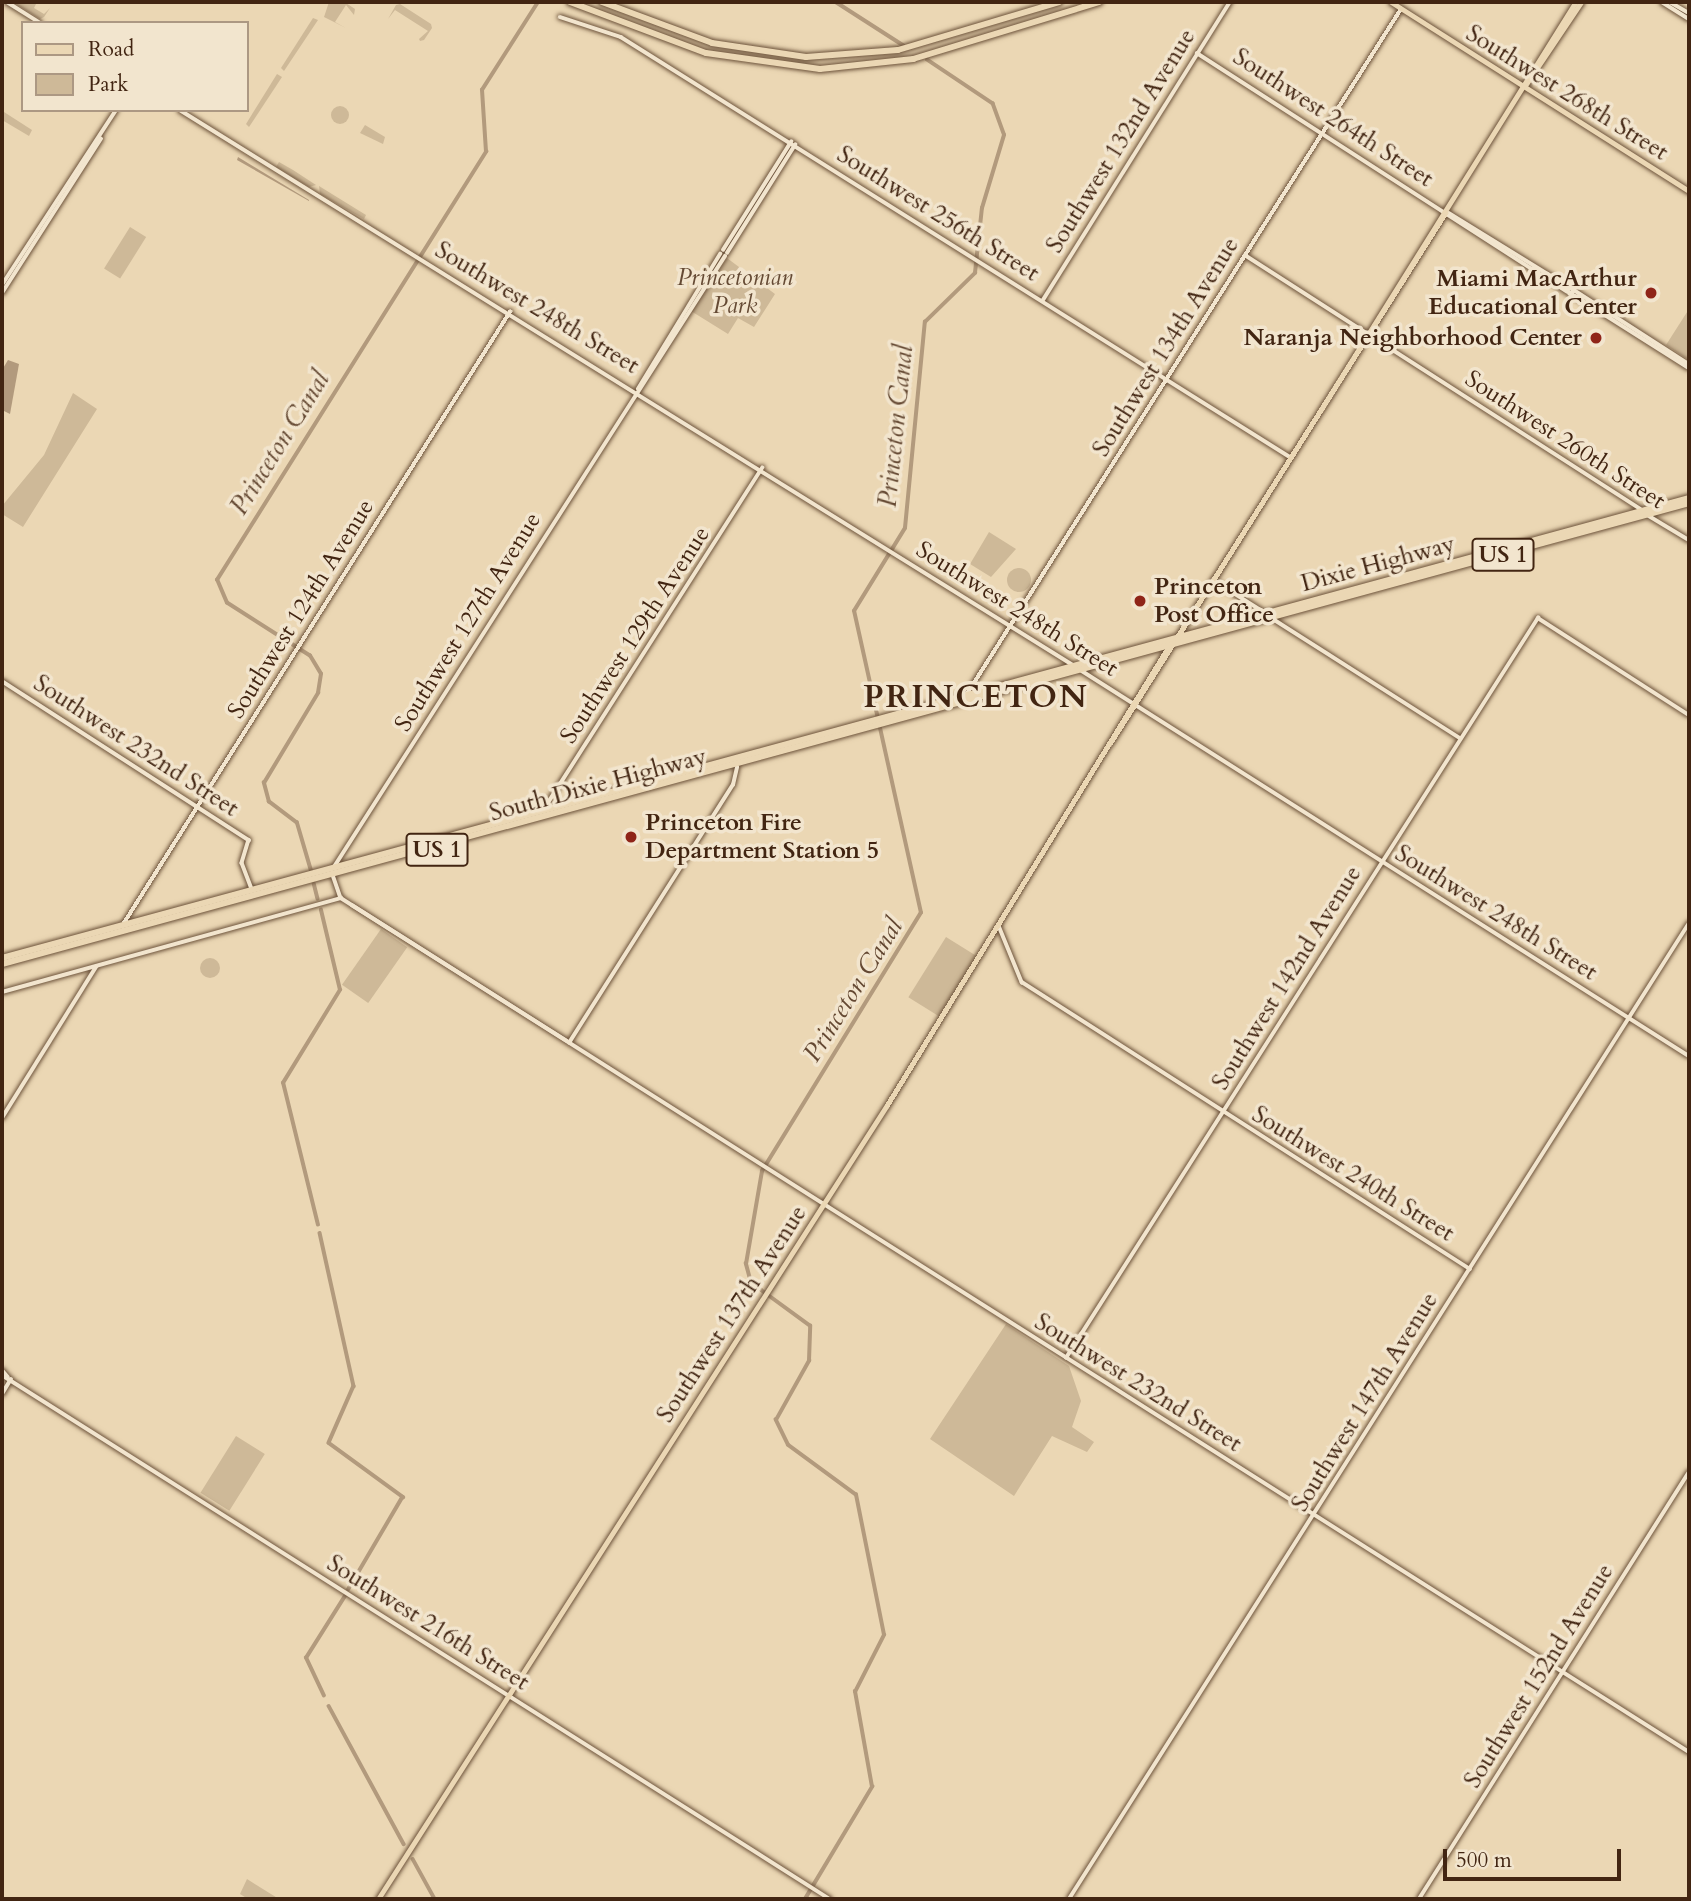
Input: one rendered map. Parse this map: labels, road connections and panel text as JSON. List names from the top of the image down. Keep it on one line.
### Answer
{"streets":{"highway":["US 1","Dixie Highway","South Dixie Highway"],"main road":["Southwest 268th Street","Southwest 137th Avenue"],"street":["Southwest 264th Street","Southwest 132nd Avenue","Southwest 256th Street","Southwest 248th Street","Southwest 134th Avenue","Southwest 260th Street","Southwest 124th Avenue","Southwest 127th Avenue","Southwest 129th Avenue","Southwest 232nd Street","Southwest 142nd Avenue","Southwest 240th Street","Southwest 147th Avenue","Southwest 216th Street","Southwest 152nd Avenue"]},"crossings":[["Southwest 268th Street","Southwest 134th Avenue"],["Southwest 268th Street","Southwest 137th Avenue"],["Southwest 264th Street","Southwest 132nd Avenue"],["Southwest 264th Street","Southwest 134th Avenue"],["Southwest 264th Street","Southwest 137th Avenue"],["Southwest 132nd Avenue","Southwest 256th Street"],["Southwest 256th Street","Southwest 134th Avenue"],["Southwest 256th Street","Southwest 127th Avenue"],["Southwest 256th Street","Southwest 137th Avenue"],["Southwest 248th Street","Southwest 134th Avenue"],["Southwest 248th Street","Dixie Highway"],["Southwest 248th Street","Southwest 124th Avenue"],["Southwest 248th Street","Southwest 127th Avenue"],["Southwest 248th Street","Southwest 129th Avenue"],["Southwest 248th Street","South Dixie Highway"],["Southwest 248th Street","Southwest 142nd Avenue"],["Southwest 248th Street","Southwest 137th Avenue"],["Southwest 248th Street","Southwest 147th Avenue"],["Southwest 134th Avenue","Southwest 260th Street"],["Southwest 134th Avenue","South Dixie Highway"],["Southwest 260th Street","Dixie Highway"],["Southwest 260th Street","Southwest 137th Avenue"],["Dixie Highway","South Dixie Highway"],["Dixie Highway","Southwest 137th Avenue"],["Southwest 124th Avenue","Southwest 232nd Street"],["Southwest 124th Avenue","South Dixie Highway"],["Southwest 127th Avenue","South Dixie Highway"],["Southwest 129th Avenue","South Dixie Highway"],["Southwest 232nd Street","South Dixie Highway"],["Southwest 232nd Street","Southwest 142nd Avenue"],["Southwest 232nd Street","Southwest 137th Avenue"],["Southwest 232nd Street","Southwest 147th Avenue"],["Southwest 232nd Street","Southwest 152nd Avenue"],["Southwest 142nd Avenue","Southwest 240th Street"],["Southwest 240th Street","Southwest 137th Avenue"],["Southwest 240th Street","Southwest 147th Avenue"],["Southwest 137th Avenue","Southwest 216th Street"]],"districts":["PRINCETON"],"water":["Princeton Canal"],"parks":["Princetonian Park"],"places":["Miami MacArthur Educational Center","Naranja Neighborhood Center","Princeton Post Office","Princeton Fire Department Station 5"],"legend":["Road","Park"],"scale_bar":"500 m"}
